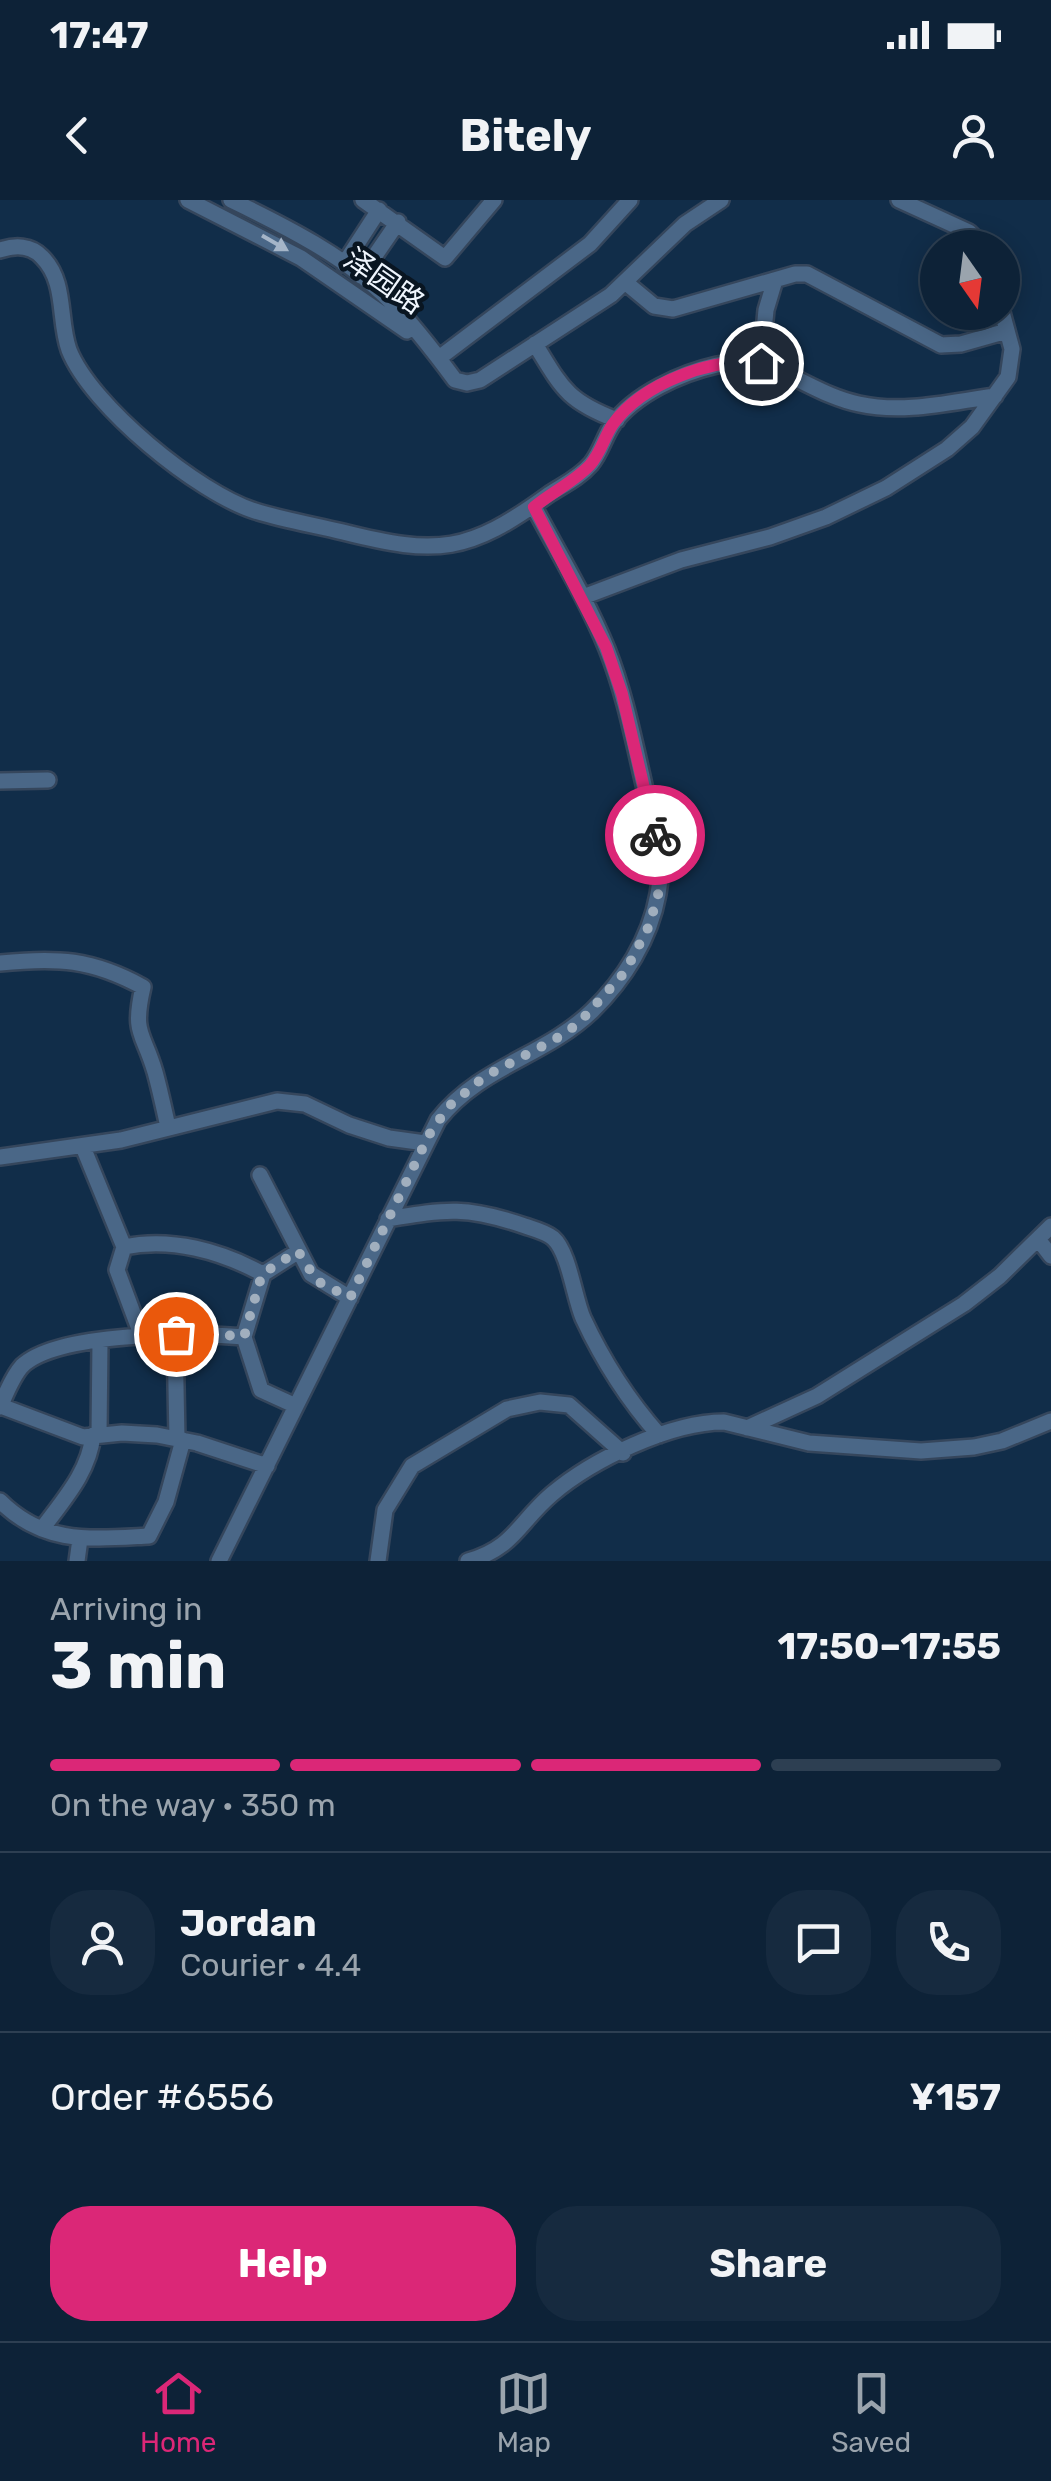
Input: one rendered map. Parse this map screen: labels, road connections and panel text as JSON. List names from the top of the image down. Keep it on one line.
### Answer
{"streets":{"street":["泽园路"]},"north":"bottom","page":{"status":"17:47","header":"Bitely","heading":["3 min","Arriving in","17:50–17:55"],"panel":["Jordan","Courier · 4.4","Order #6556","¥157"],"bar":"On the way · 350 m","buttons":["Help","Share"],"tabs":["Home","Map","Saved"]}}
